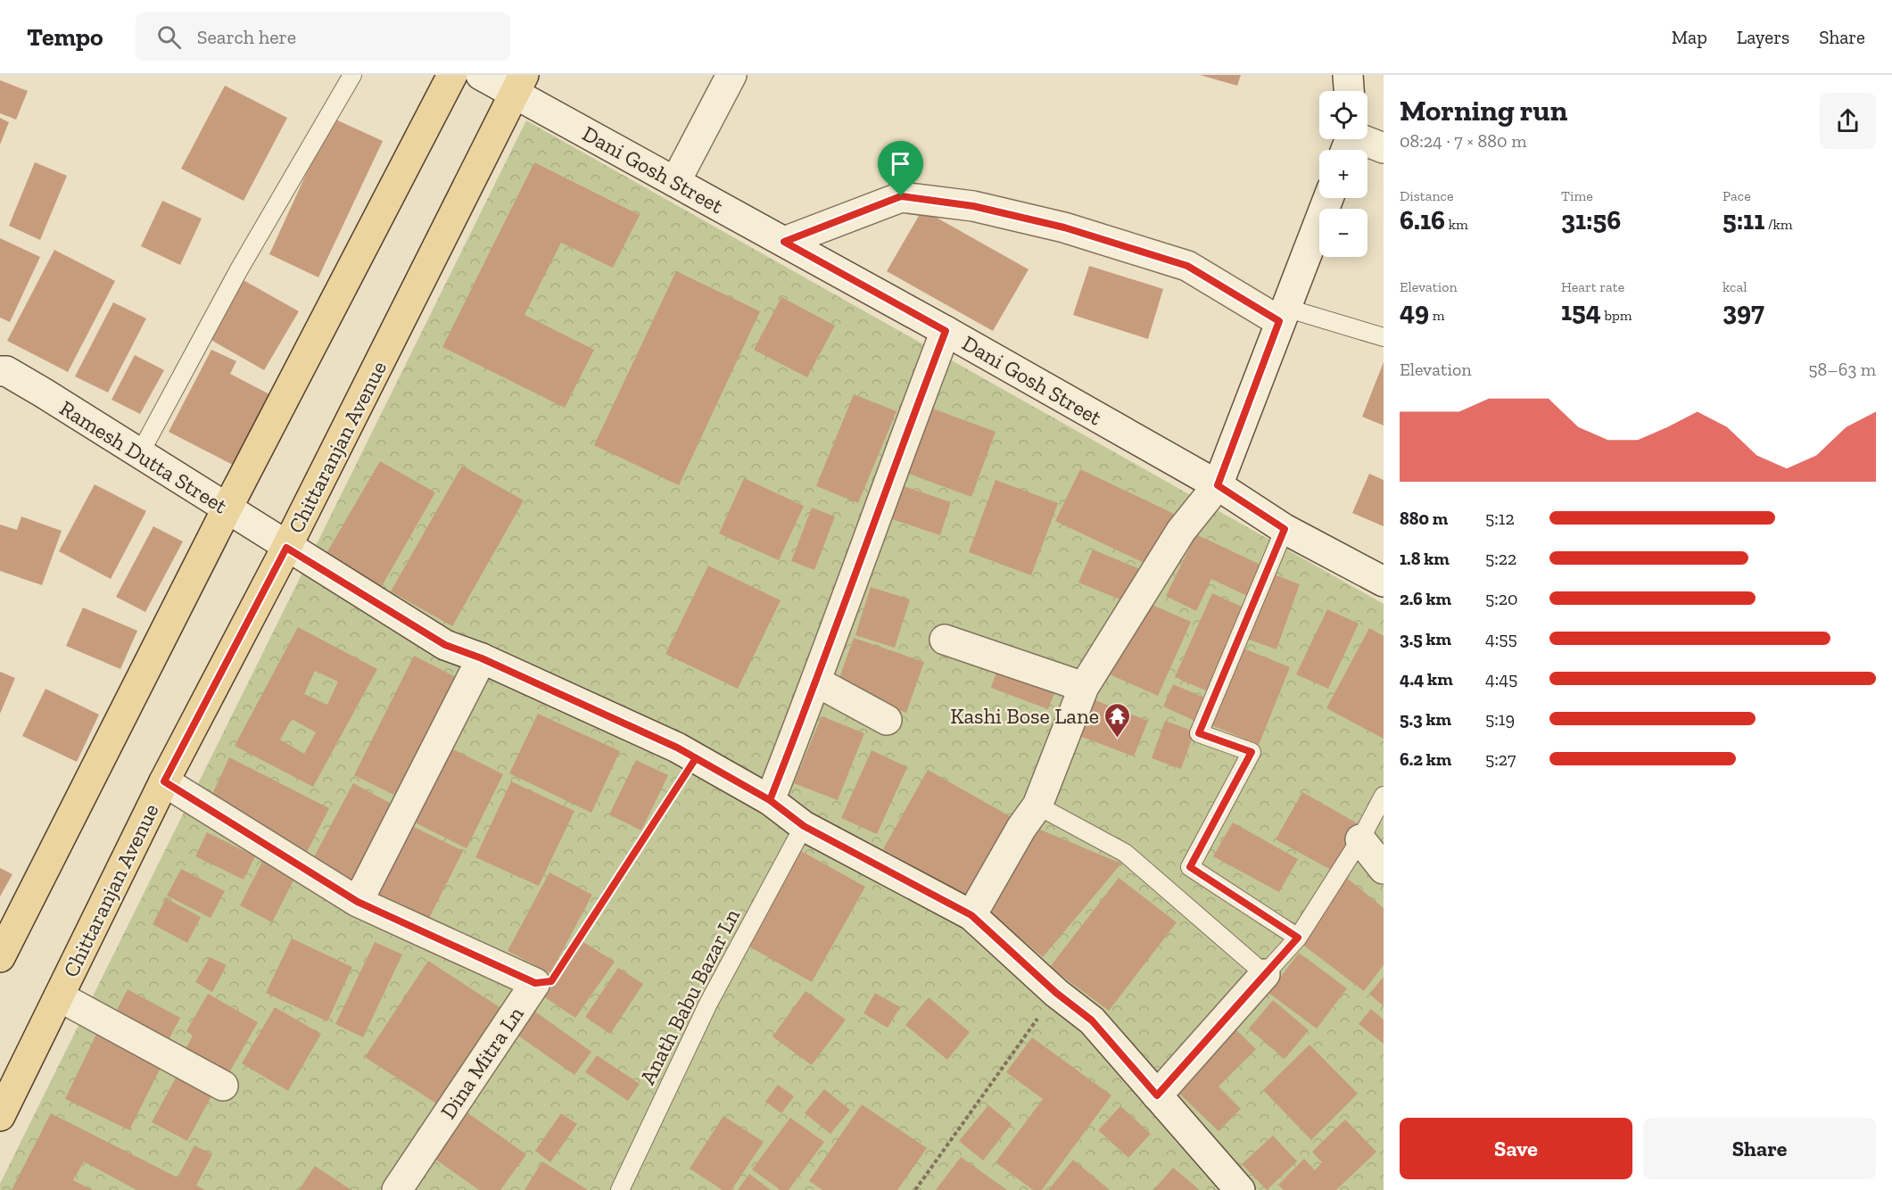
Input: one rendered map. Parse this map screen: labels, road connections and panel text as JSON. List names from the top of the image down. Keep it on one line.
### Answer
{"streets":{"main road":["Chittaranjan Avenue"],"street":["Dani Gosh Street","Ramesh Dutta Street","Dina Mitra Ln"],"lane":["Anath Babu Bazar Ln"]},"crossings":[["Dani Gosh Street","Chittaranjan Avenue"],["Chittaranjan Avenue","Ramesh Dutta Street"],["Ramesh Dutta Street","Anath Babu Bazar Ln"],["Ramesh Dutta Street","Dina Mitra Ln"]],"places":{"temple":["Kashi Bose Lane"]},"page":{"header":"Tempo","search":"Search here","nav":["Map","Layers","Share"],"heading":["Morning run","08:24 · 7 × 880 m"],"map_buttons":["+","−"],"stats":[["Distance","6.16 km"],["Time","31:56"],["Pace","5:11 /km"],["Elevation","49 m"],["Heart rate","154 bpm"],["kcal","397"]],"chart":["Elevation","58–63 m"],"list":[{"name":"880 m","note":"5:12"},{"name":"1.8 km","note":"5:22"},{"name":"2.6 km","note":"5:20"},{"name":"3.5 km","note":"4:55"},{"name":"4.4 km","note":"4:45"},{"name":"5.3 km","note":"5:19"},{"name":"6.2 km","note":"5:27"}],"buttons":["Save","Share"]}}
